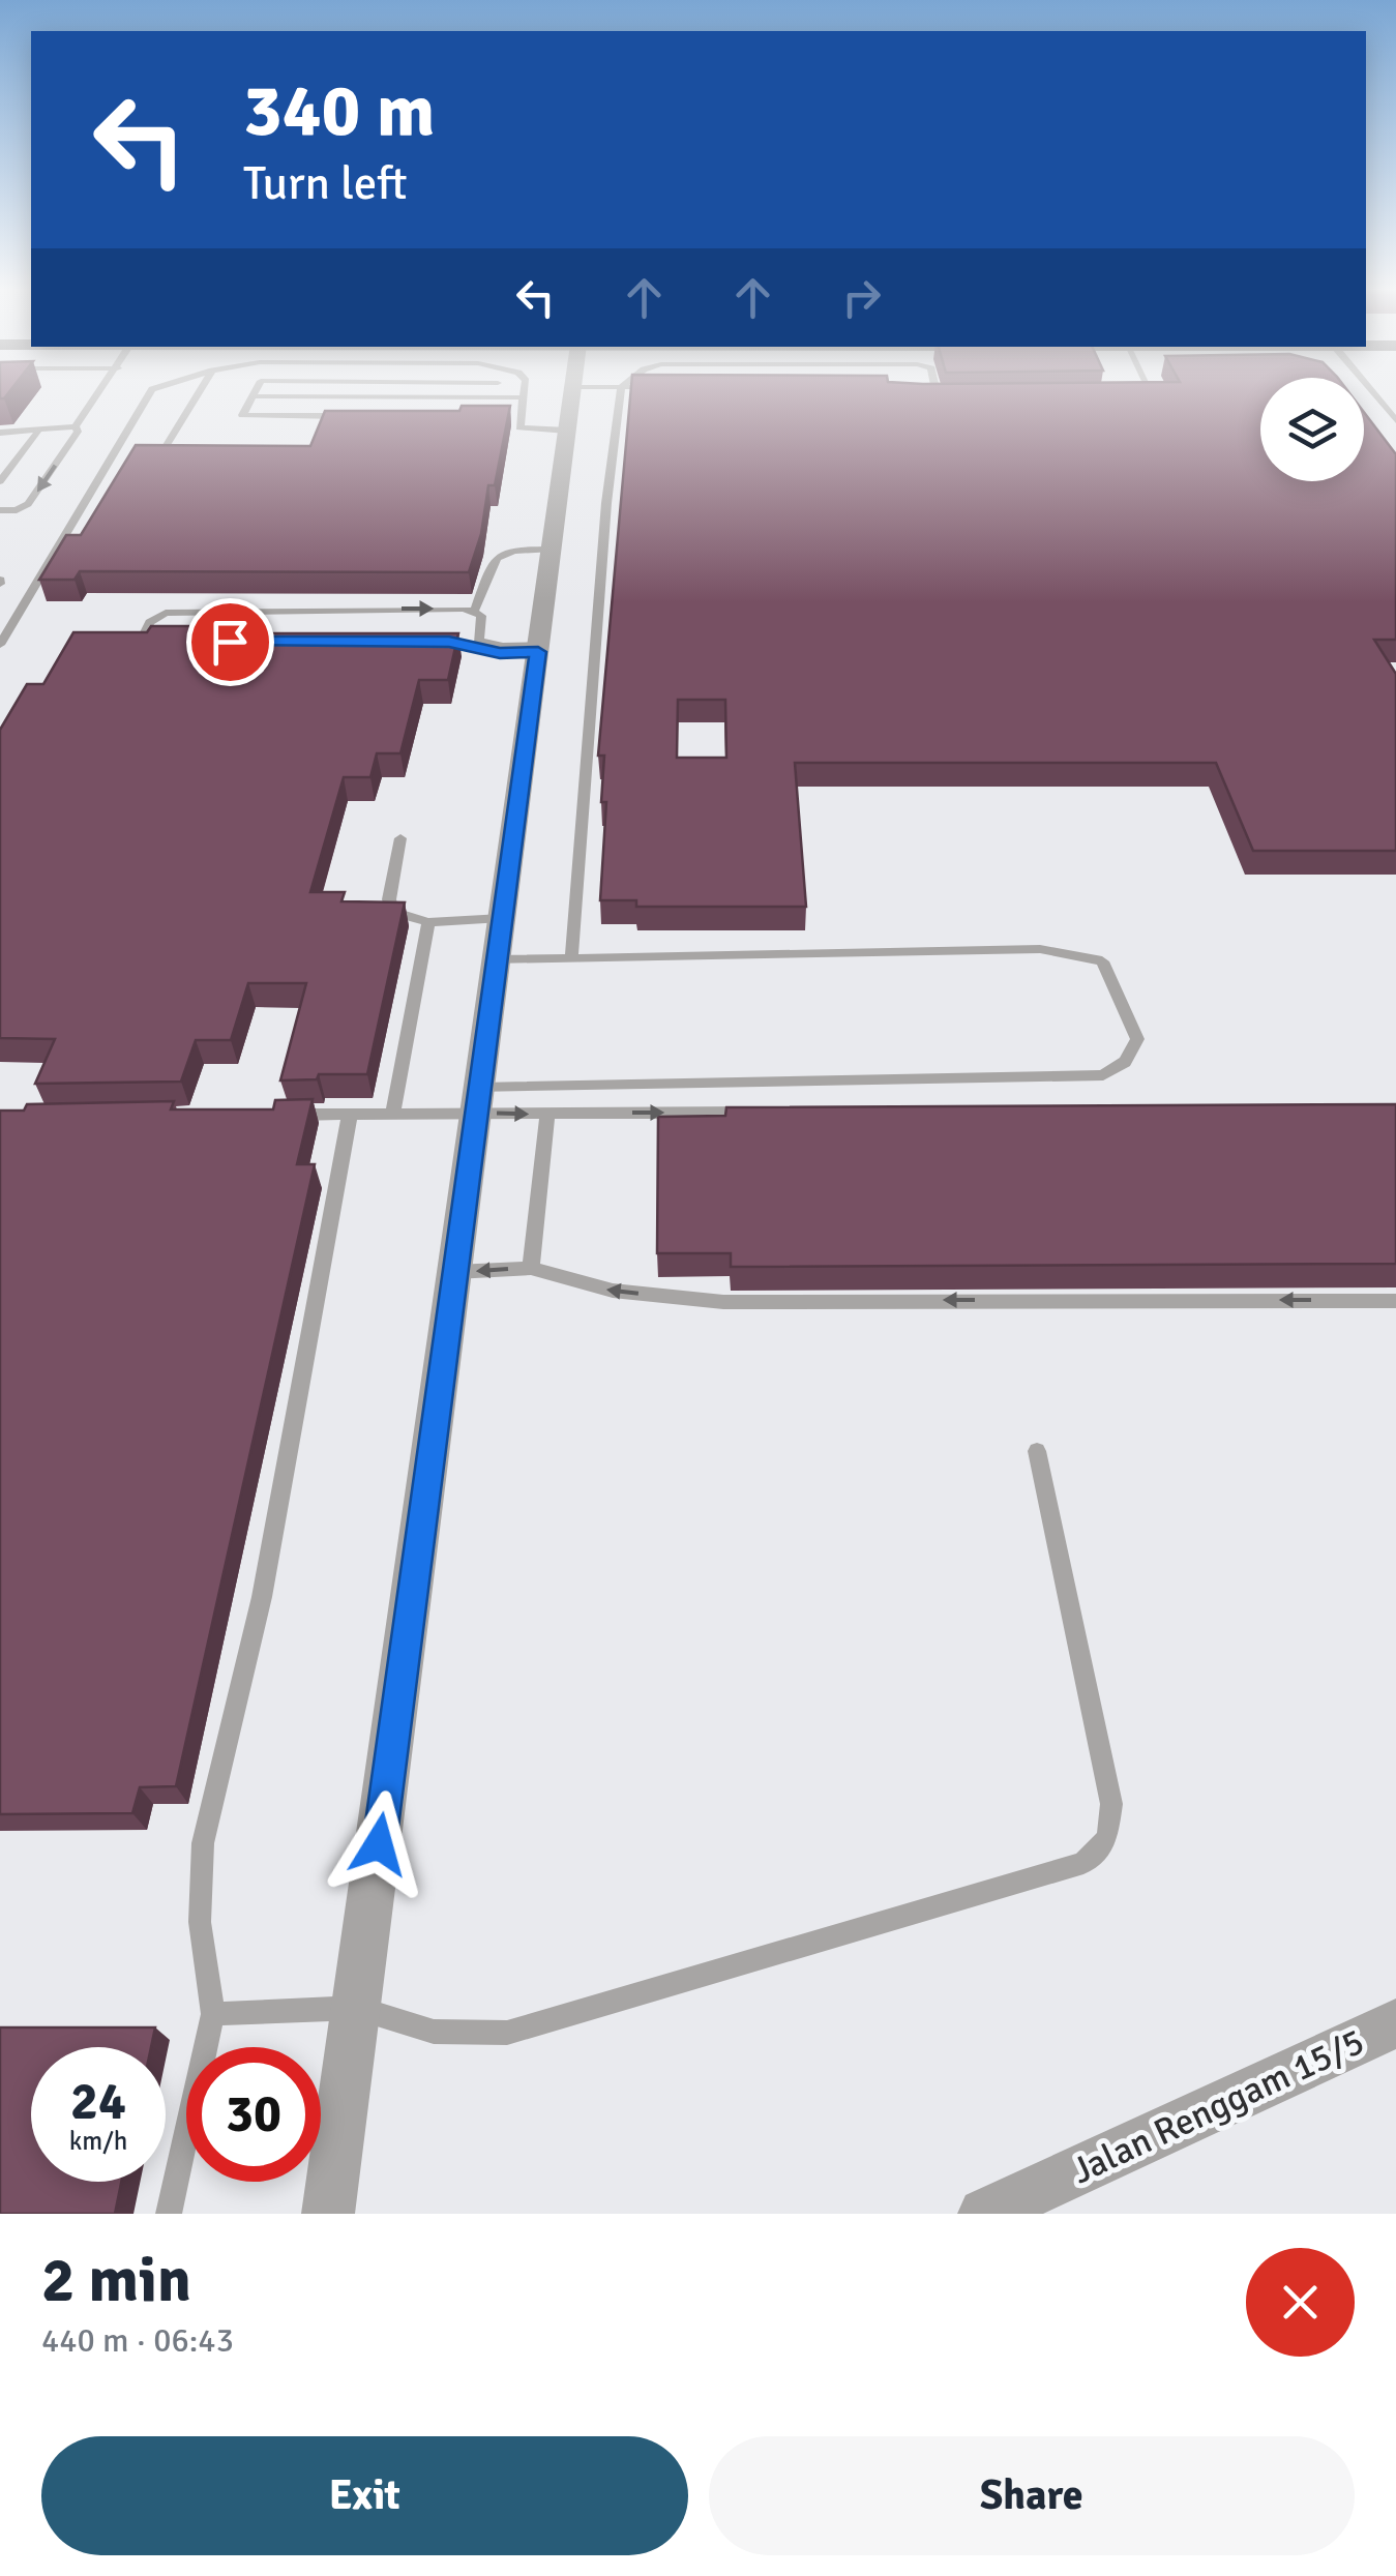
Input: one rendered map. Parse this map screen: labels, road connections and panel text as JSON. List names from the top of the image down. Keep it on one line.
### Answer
{"streets":{"street":["Jalan Renggam 15/5"]},"page":{"turn":["340 m","Turn left"],"speed":"24 km/h","limit":"30","heading":["2 min","440 m · 06:43"],"buttons":["Exit","Share"]}}
